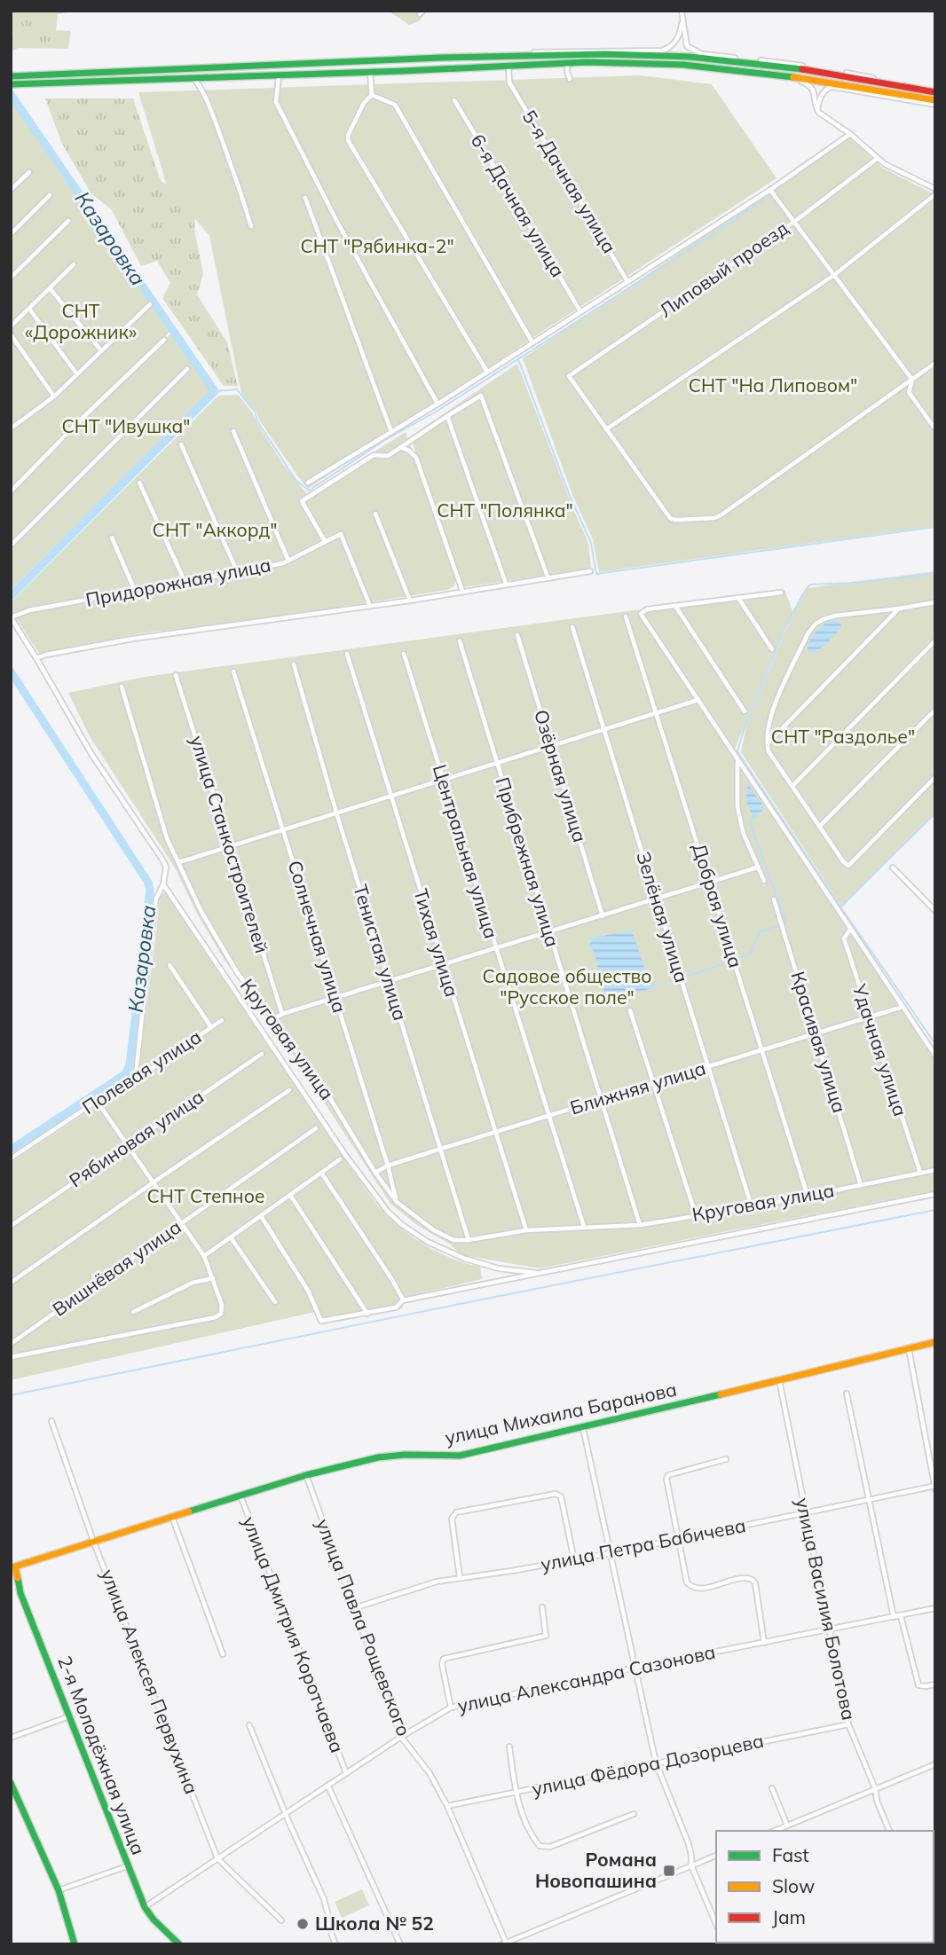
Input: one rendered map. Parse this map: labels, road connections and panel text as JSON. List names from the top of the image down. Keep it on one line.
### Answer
{"streets":{"main road":["улица Михаила Баранова","2-я Молодёжная улица"],"street":["5-я Дачная улица","6-я Дачная улица","Липовый проезд","Придорожная улица","Озёрная улица","улица Станкостроителей","Центральная улица","Прибрежная улица","Добрая улица","Зелёная улица","Солнечная улица","Тихая улица","Тенистая улица","Круговая улица","Красивая улица","Удачная улица","Полевая улица","Ближняя улица","Рябиновая улица","Вишнёвая улица","улица Петра Бабичева","улица Василия Болотова","улица Павла Рощевского","улица Дмитрия Коротчаева","улица Александра Сазонова","улица Алексея Первухина","улица Фёдора Дозорцева"]},"crossings":[["Центральная улица","Круговая улица"],["Центральная улица","Ближняя улица"],["Прибрежная улица","Круговая улица"],["Прибрежная улица","Ближняя улица"],["Добрая улица","Круговая улица"],["Добрая улица","Ближняя улица"],["Зелёная улица","Круговая улица"],["Зелёная улица","Ближняя улица"],["Солнечная улица","Круговая улица"],["Солнечная улица","Ближняя улица"],["Тихая улица","Круговая улица"],["Тихая улица","Ближняя улица"],["Тенистая улица","Круговая улица"],["Тенистая улица","Ближняя улица"],["Круговая улица","Красивая улица"],["Круговая улица","Удачная улица"],["Круговая улица","Ближняя улица"],["Красивая улица","Ближняя улица"],["Удачная улица","Ближняя улица"],["улица Михаила Баранова","улица Василия Болотова"],["улица Михаила Баранова","улица Павла Рощевского"],["улица Михаила Баранова","улица Дмитрия Коротчаева"],["улица Михаила Баранова","улица Алексея Первухина"],["улица Михаила Баранова","2-я Молодёжная улица"],["улица Петра Бабичева","улица Василия Болотова"],["улица Петра Бабичева","улица Павла Рощевского"],["улица Василия Болотова","улица Александра Сазонова"],["улица Василия Болотова","улица Фёдора Дозорцева"],["улица Павла Рощевского","улица Александра Сазонова"],["улица Павла Рощевского","улица Фёдора Дозорцева"],["улица Дмитрия Коротчаева","улица Александра Сазонова"],["улица Александра Сазонова","улица Алексея Первухина"],["улица Александра Сазонова","2-я Молодёжная улица"]],"water":["Казаровка"],"parks":["СНТ \"Рябинка-2\"","СНТ «Дорожник»","СНТ \"На Липовом\"","СНТ \"Ивушка\"","СНТ \"Полянка\"","СНТ \"Аккорд\"","СНТ \"Раздолье\"","Садовое общество \"Русское поле\"","СНТ Степное"],"places":{"transit":["Романа Новопашина"],"other":["Школа № 52"]},"legend":["Fast","Slow","Jam"]}
